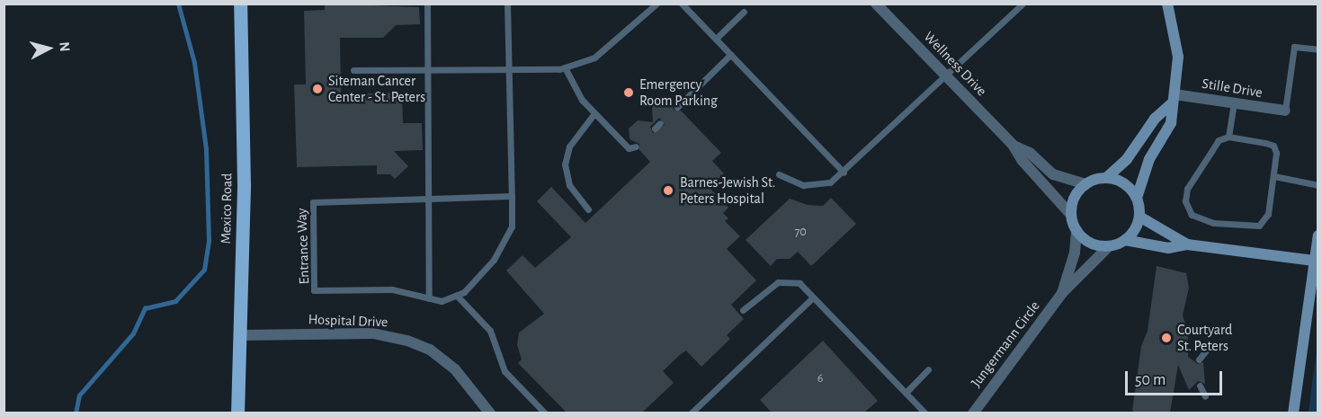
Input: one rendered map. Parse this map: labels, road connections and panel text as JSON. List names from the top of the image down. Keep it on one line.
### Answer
{"streets":{"main road":["Mexico Road"],"street":["Wellness Drive","Stille Drive","Hospital Drive","Jungermann Circle"],"lane":["Entrance Way"]},"crossings":[["Wellness Drive","Jungermann Circle"],["Mexico Road","Hospital Drive"]],"places":["Siteman Cancer Center - St. Peters","Emergency Room Parking","Barnes-Jewish St. Peters Hospital","Courtyard St. Peters"],"house_numbers":["70","6"],"scale_bar":"50 m","north":"right"}
